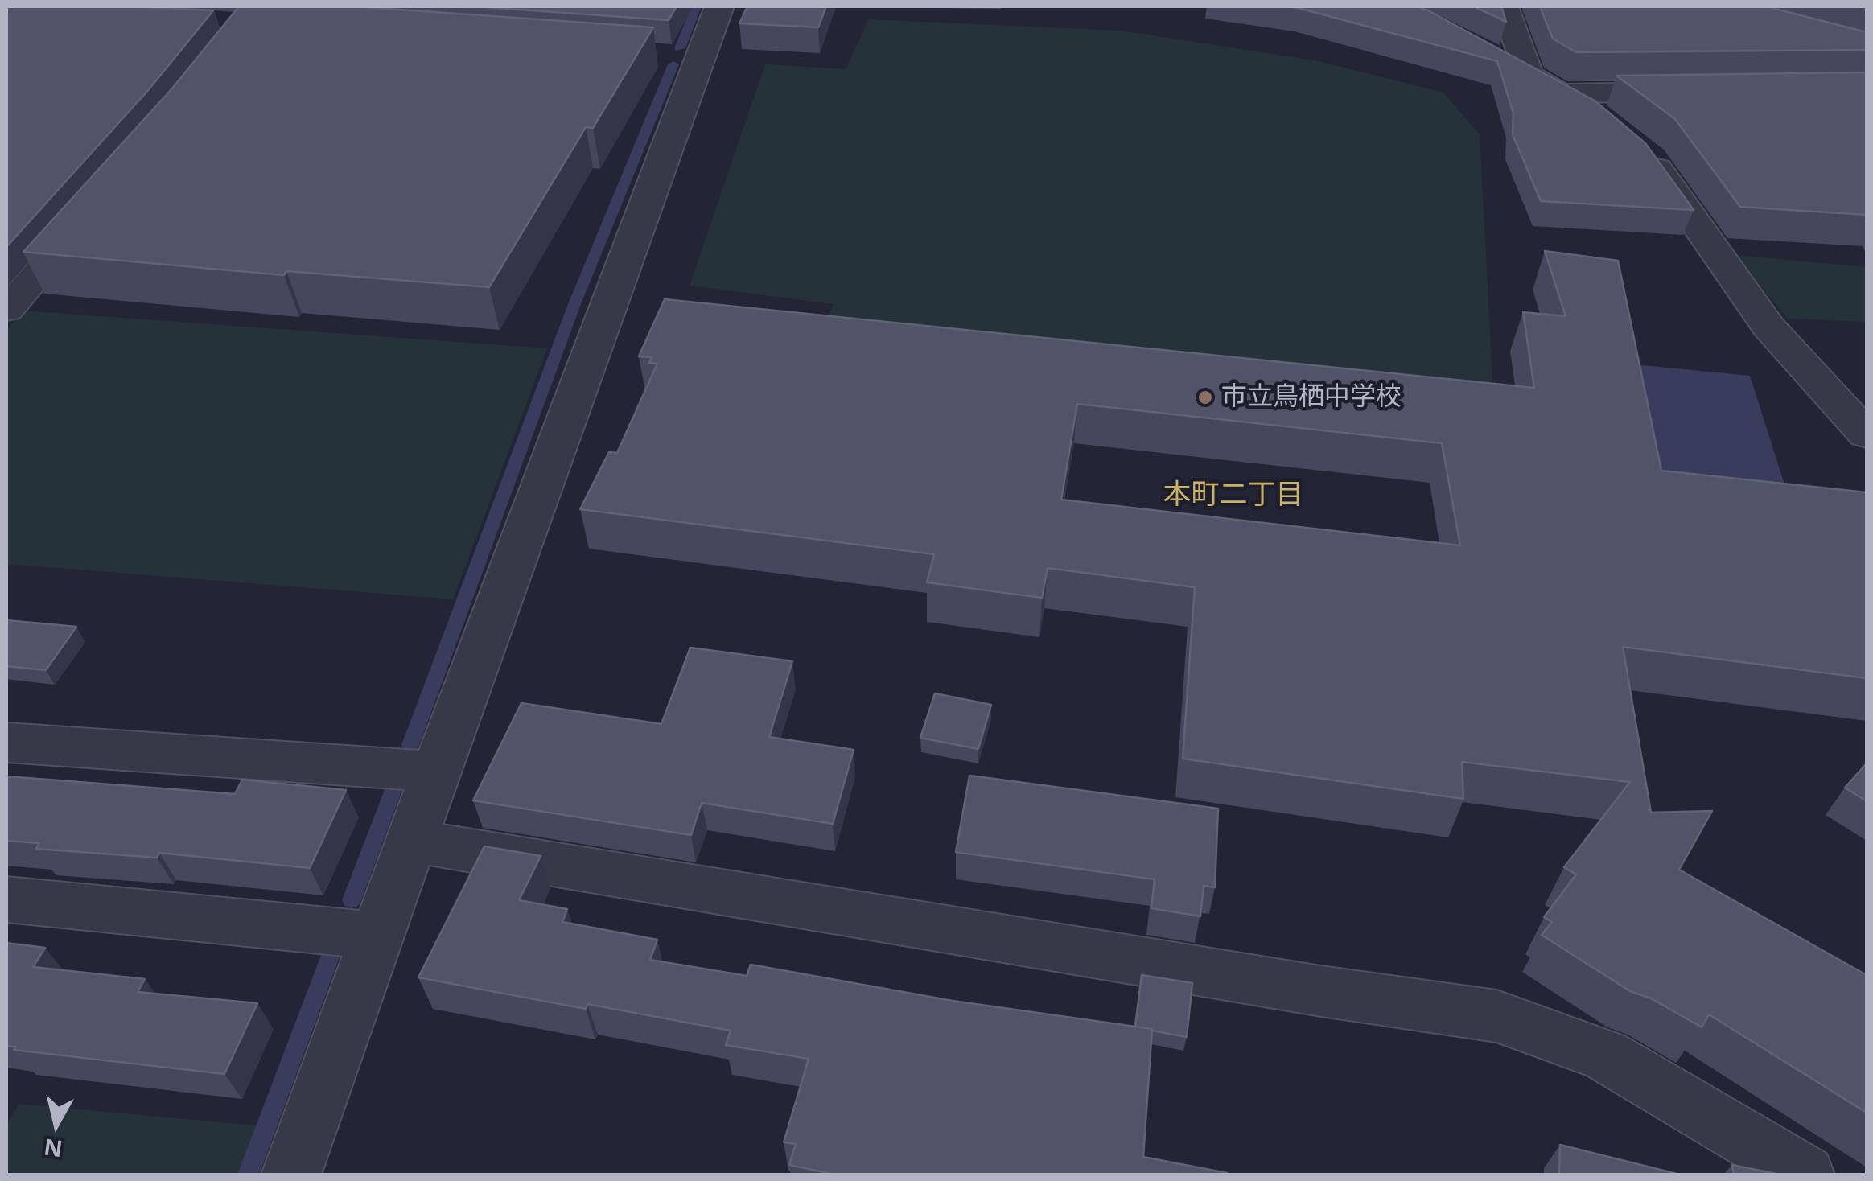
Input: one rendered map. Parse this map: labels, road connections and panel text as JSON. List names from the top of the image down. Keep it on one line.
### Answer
{"districts":["本町二丁目"],"places":["市立鳥栖中学校"],"north":"bottom"}
